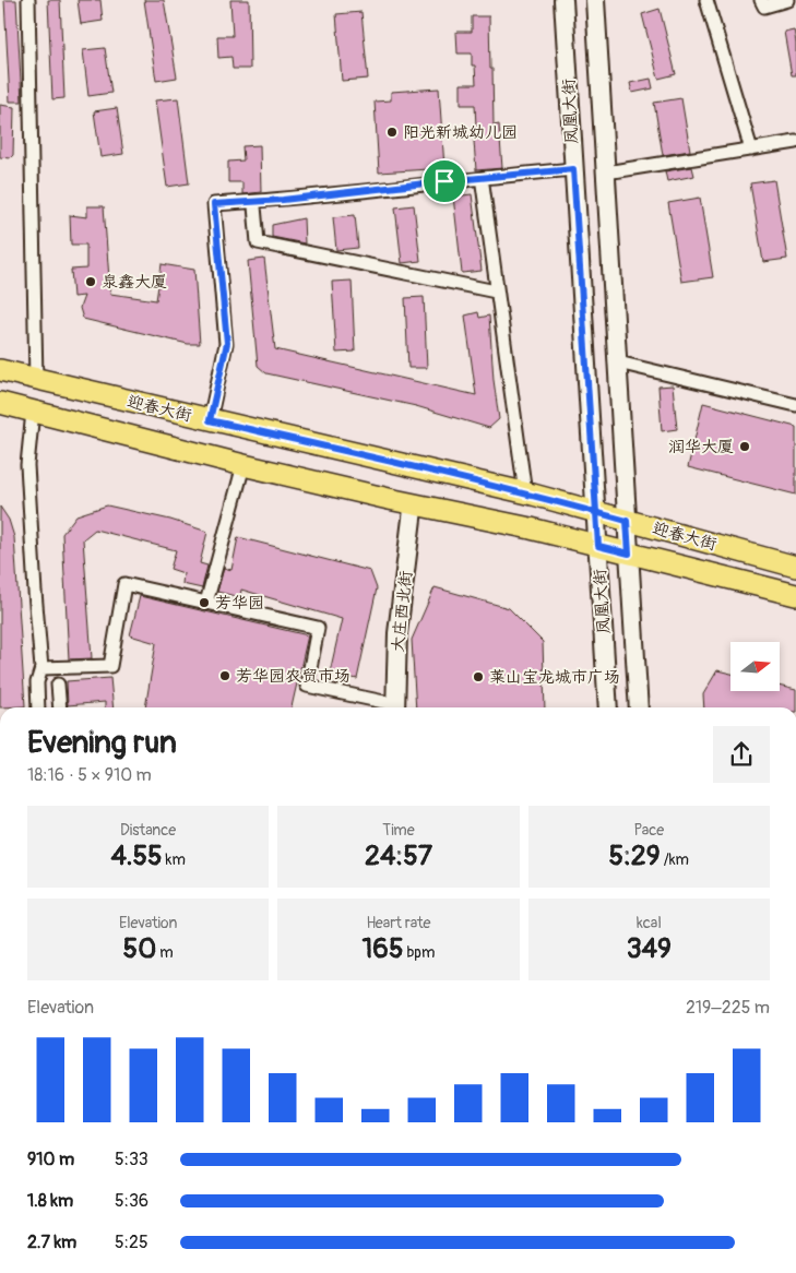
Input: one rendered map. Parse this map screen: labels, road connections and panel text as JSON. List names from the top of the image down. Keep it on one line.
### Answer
{"streets":{"main road":["凤凰大街","迎春大街","大庄西北街"]},"crossings":[["凤凰大街","迎春大街"]],"places":["阳光新城幼儿园","泉鑫大厦","润华大厦","芳华园","芳华园农贸市场","莱山宝龙城市广场"],"north":"right","page":{"heading":["Evening run","18:16 · 5 × 910 m"],"stats":[["Distance","4.55 km"],["Time","24:57"],["Pace","5:29 /km"],["Elevation","50 m"],["Heart rate","165 bpm"],["kcal","349"]],"chart":["Elevation","219–225 m"],"list":[{"name":"910 m","note":"5:33"},{"name":"1.8 km","note":"5:36"},{"name":"2.7 km","note":"5:25"}]}}
